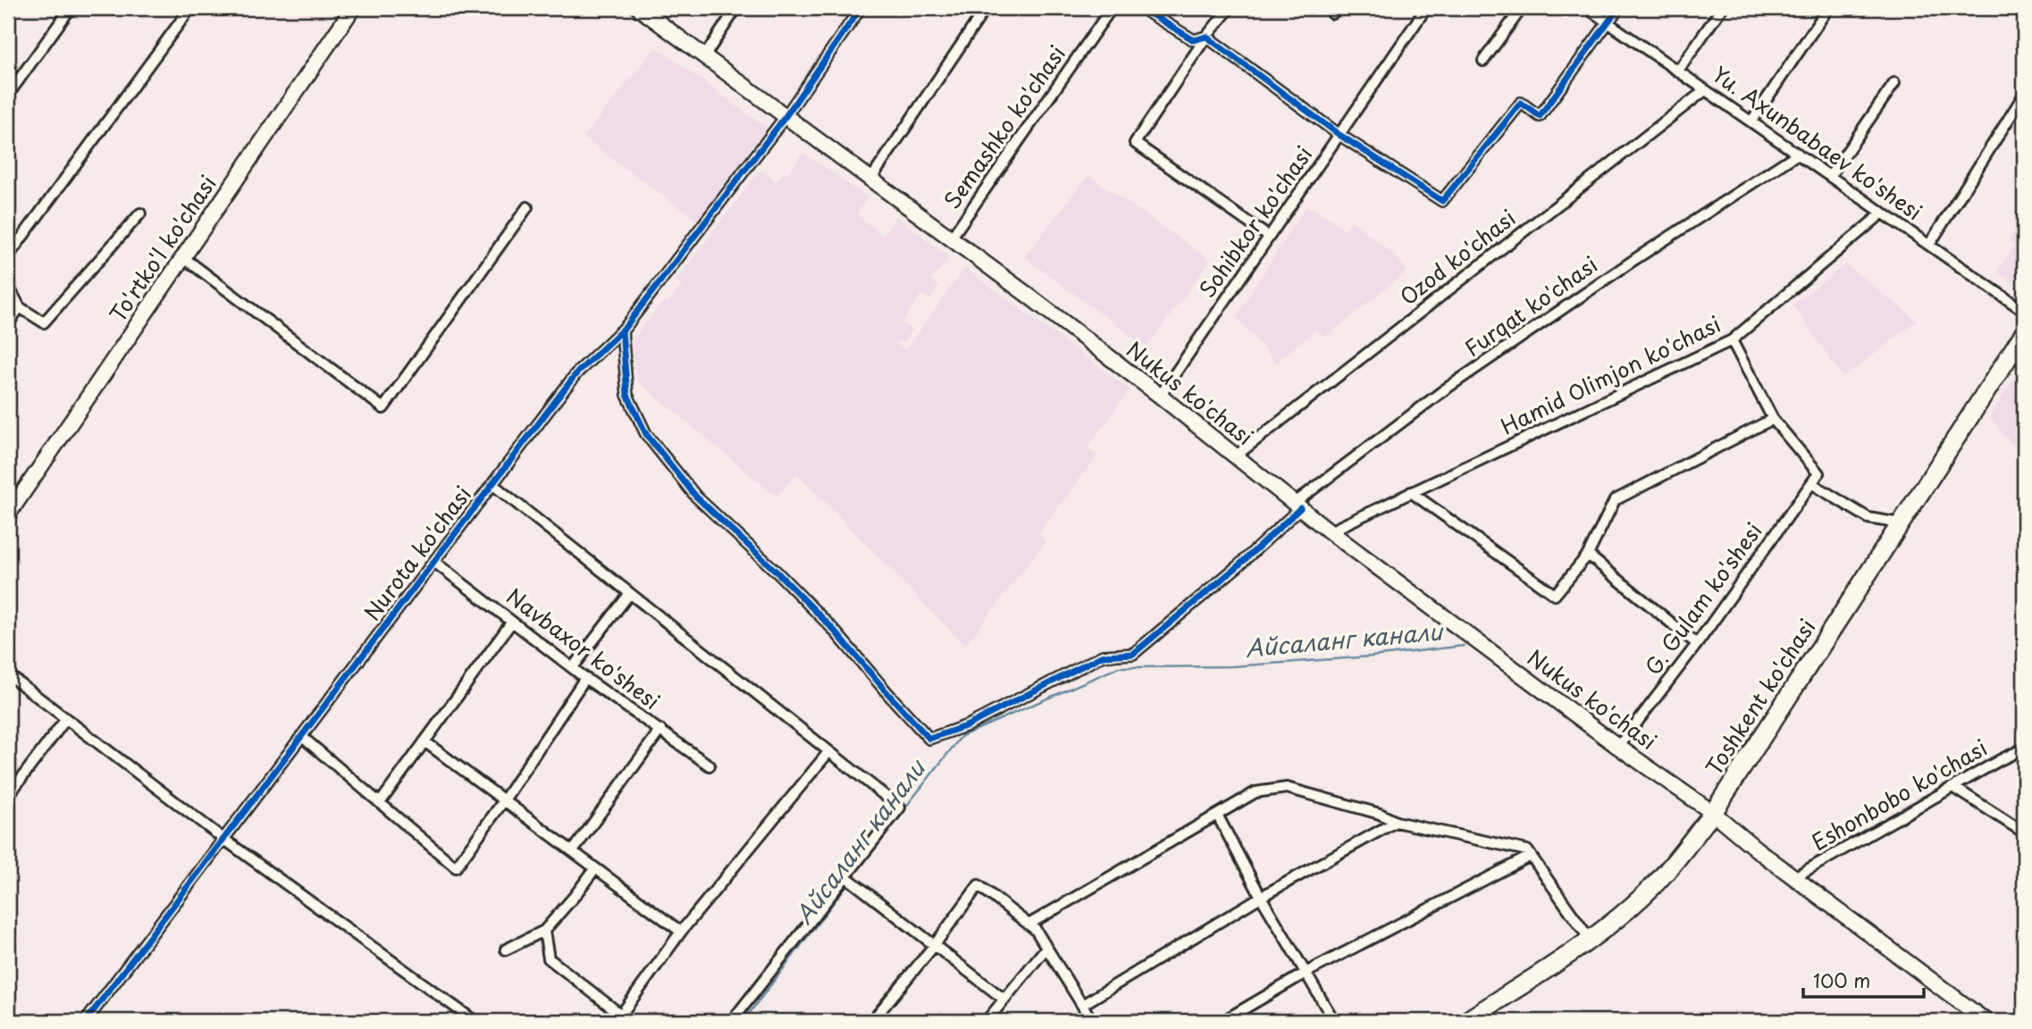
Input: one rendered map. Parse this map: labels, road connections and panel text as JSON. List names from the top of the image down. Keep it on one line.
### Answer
{"streets":{"highway":["Toshkent ko'chasi"],"main road":["To'rtko'l ko'chasi","Nukus ko'chasi"],"street":["Semashko ko'chasi","Yu. Axunbabaev ko'shesi","Sohibkor ko'chasi","Ozod ko'chasi","Furqat ko'chasi","Hamid Olimjon ko'chasi","Nurota ko'chasi","G. Gulam ko'shesi","Navbaxor ko'shesi","Eshonbobo ko'chasi"]},"crossings":[["Semashko ko'chasi","Nukus ko'chasi"],["Yu. Axunbabaev ko'shesi","Ozod ko'chasi"],["Yu. Axunbabaev ko'shesi","Furqat ko'chasi"],["Yu. Axunbabaev ko'shesi","Hamid Olimjon ko'chasi"],["Sohibkor ko'chasi","Nukus ko'chasi"],["Ozod ko'chasi","Nukus ko'chasi"],["Furqat ko'chasi","Nukus ko'chasi"],["Furqat ko'chasi","Nurota ko'chasi"],["Hamid Olimjon ko'chasi","Nukus ko'chasi"],["Nukus ko'chasi","Nurota ko'chasi"],["Nukus ko'chasi","G. Gulam ko'shesi"],["Nukus ko'chasi","Toshkent ko'chasi"],["Nukus ko'chasi","Eshonbobo ko'chasi"],["Nurota ko'chasi","Navbaxor ko'shesi"]],"water":["Айсаланг канали"],"scale_bar":"100 m"}
